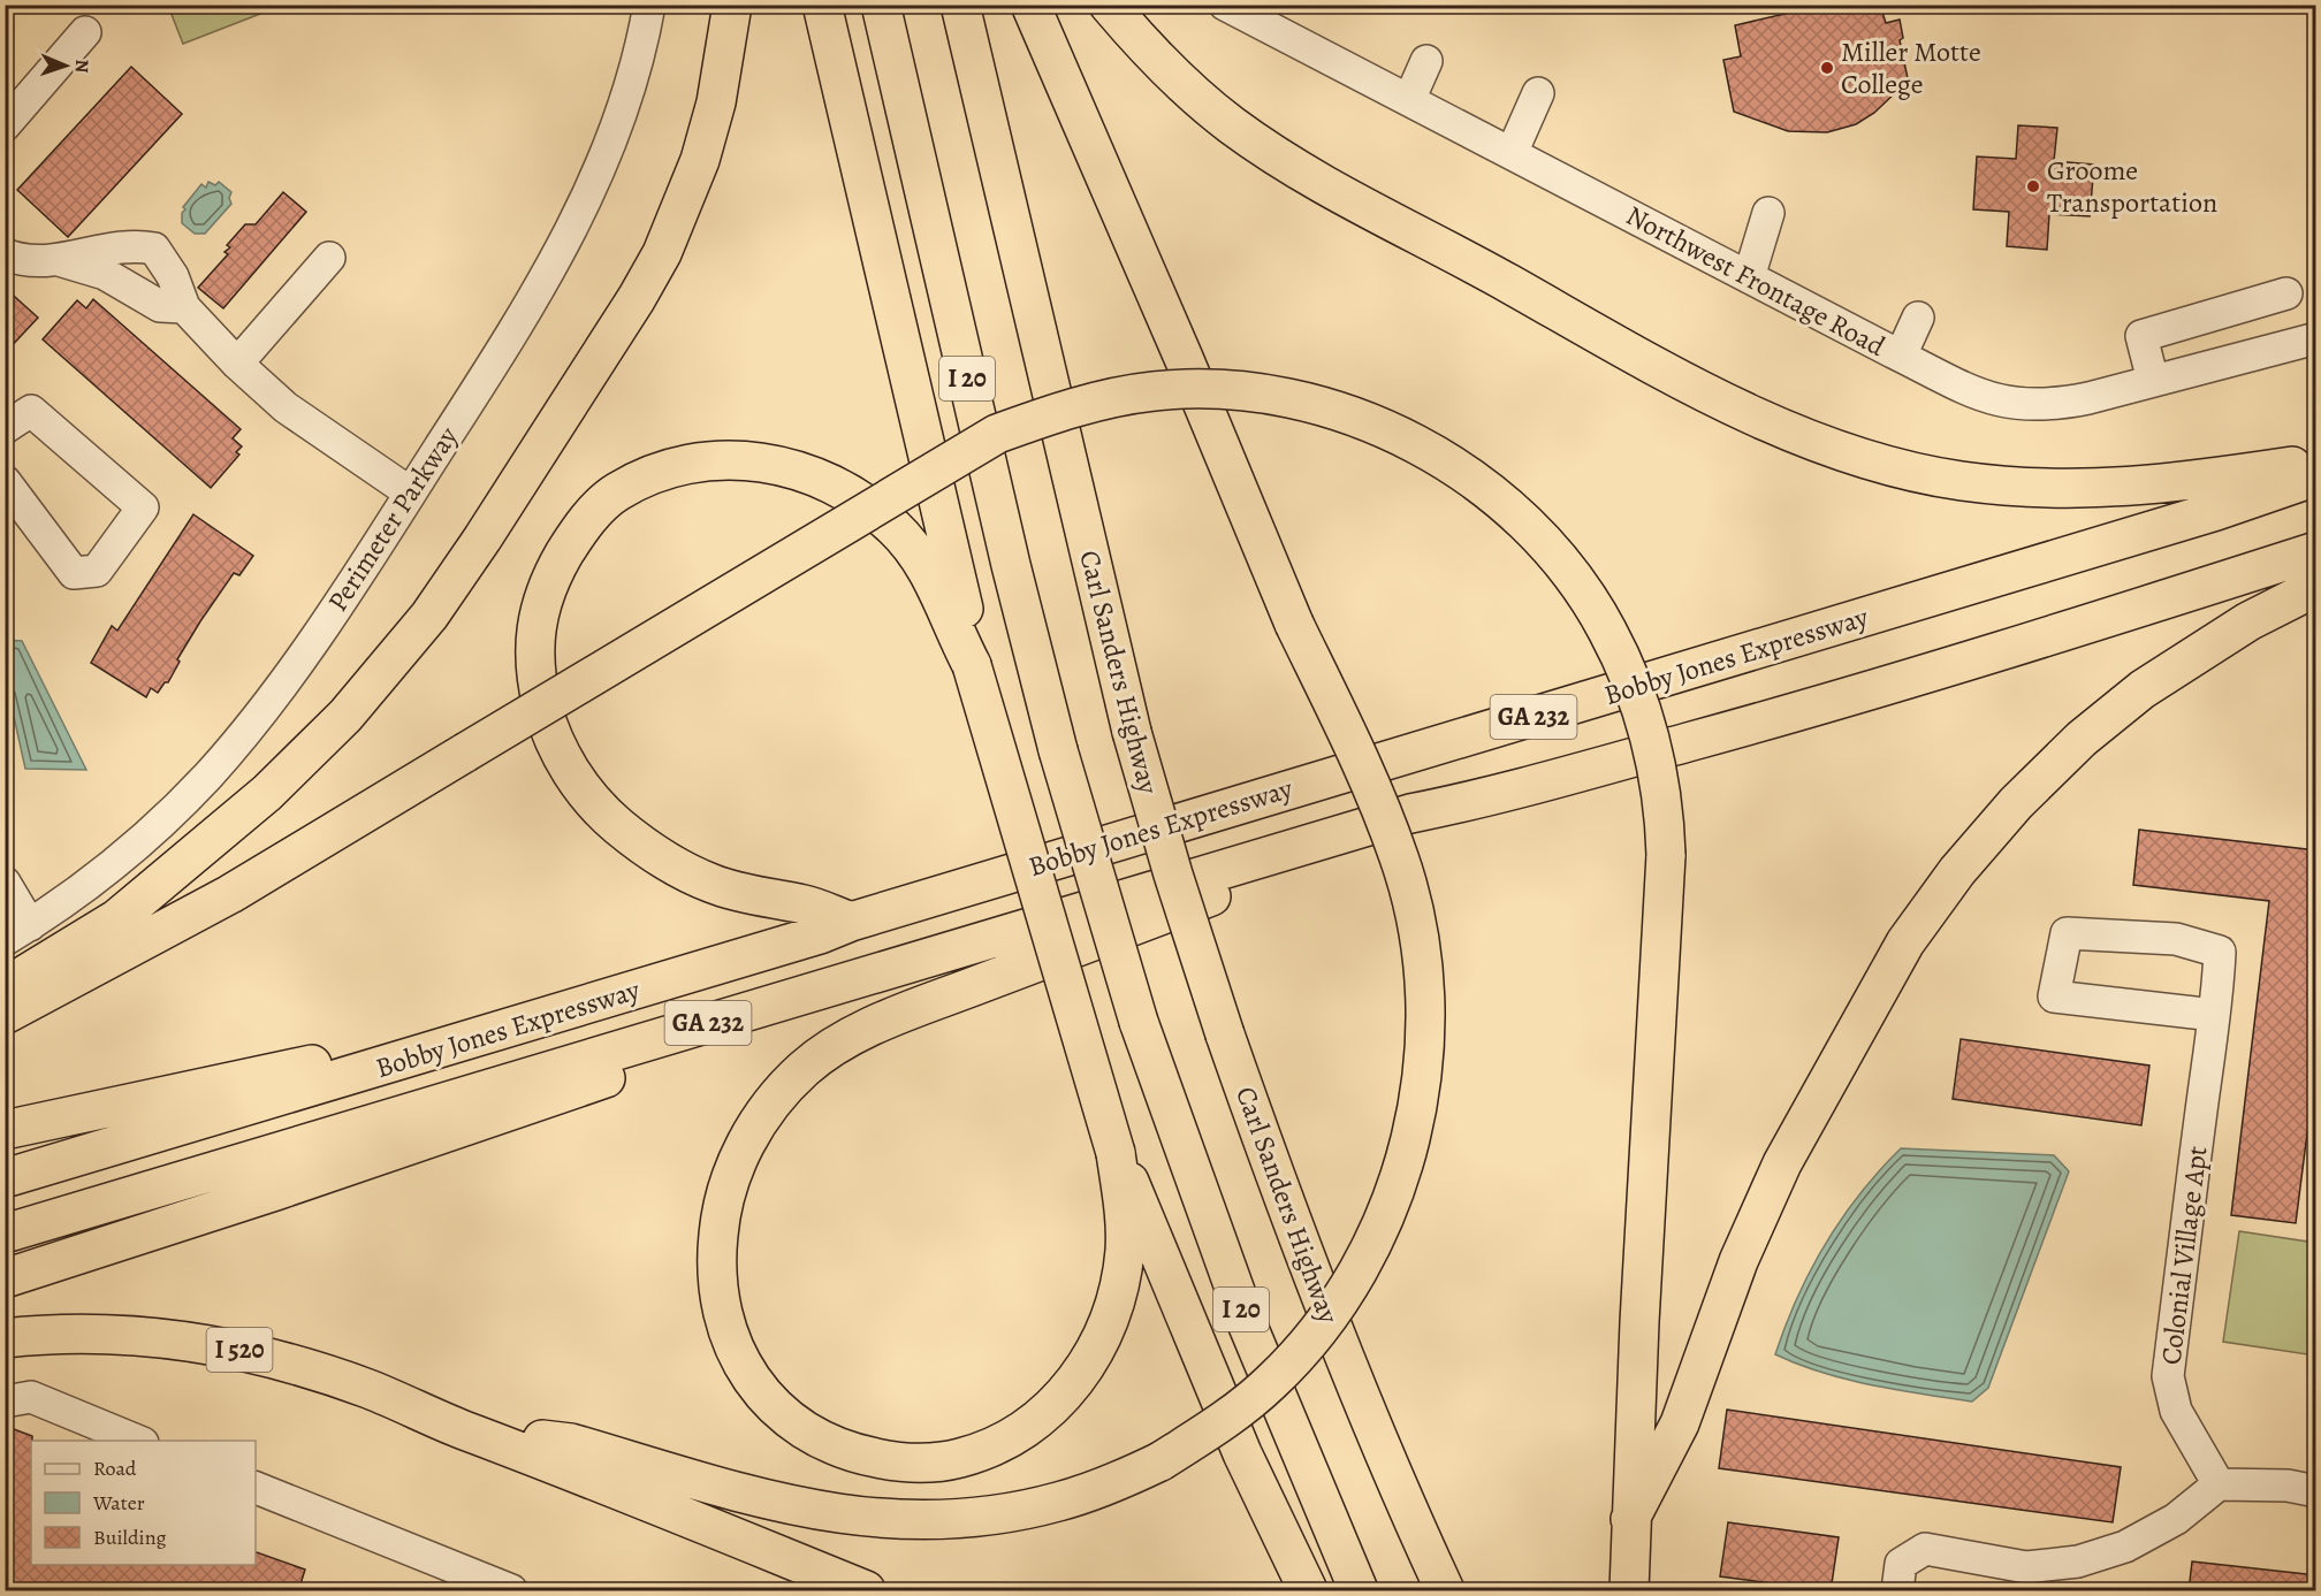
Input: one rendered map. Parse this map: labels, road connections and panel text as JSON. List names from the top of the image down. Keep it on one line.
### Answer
{"streets":{"highway":["I 20","Bobby Jones Expressway","Carl Sanders Highway","GA 232","I 520"],"street":["Northwest Frontage Road","Perimeter Parkway","Colonial Village Apt"]},"places":["Miller Motte College","Groome Transportation"],"legend":["Road","Water","Building"],"north":"right"}
